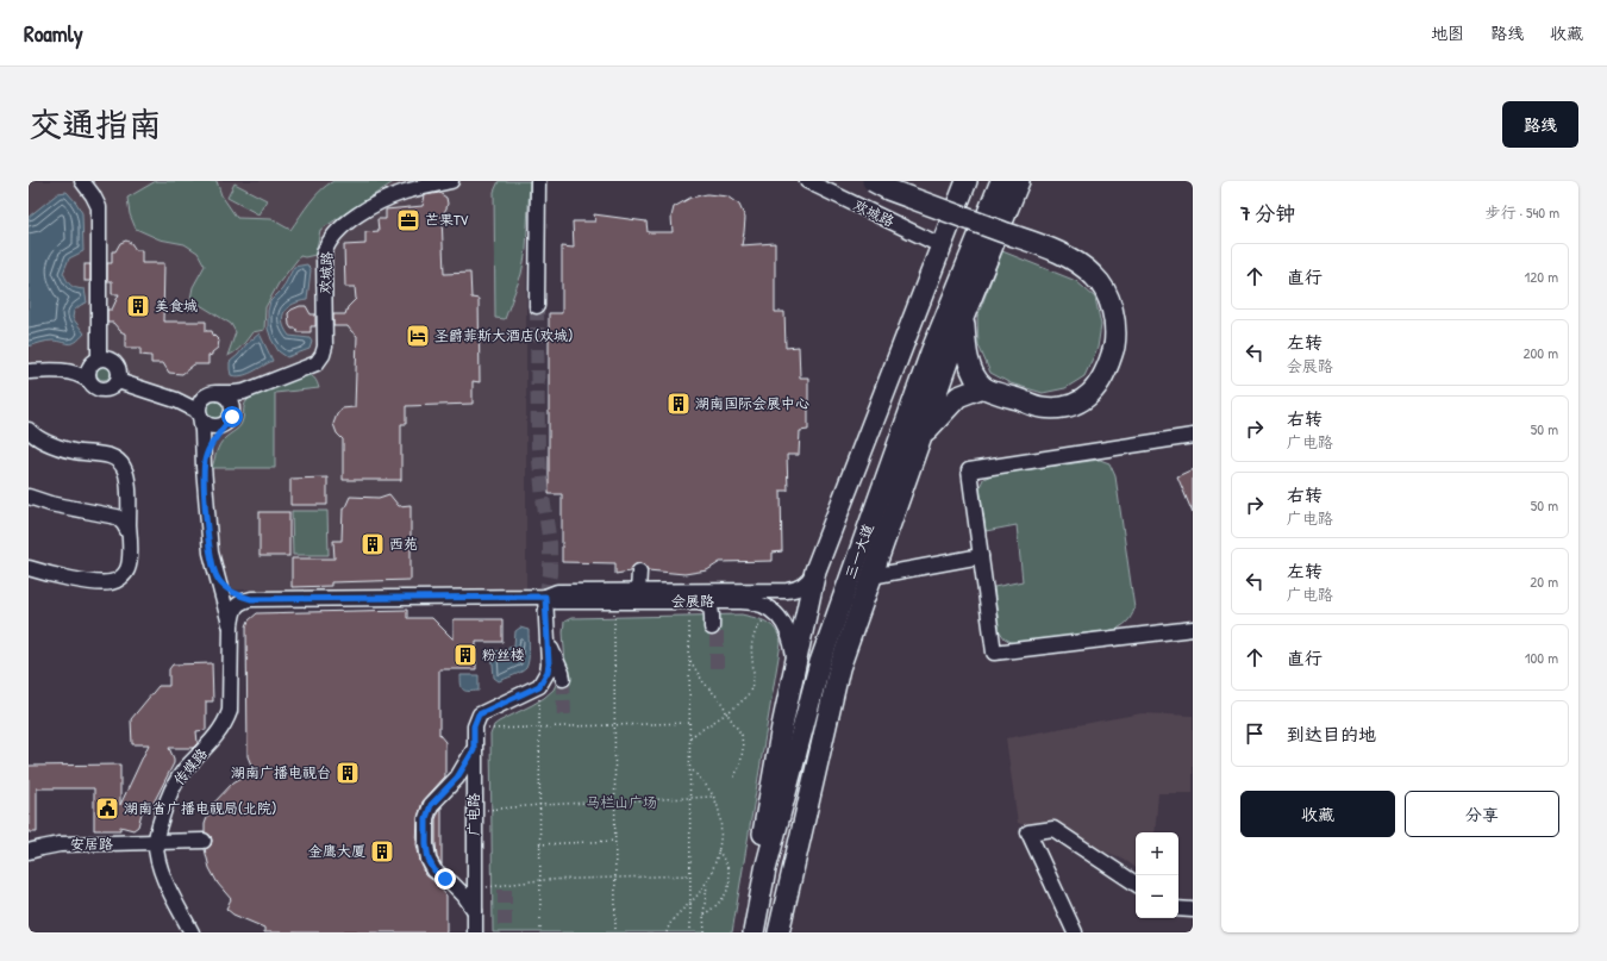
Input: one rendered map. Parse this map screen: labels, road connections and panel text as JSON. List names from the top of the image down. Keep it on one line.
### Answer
{"streets":{"highway":["三一大道"],"street":["欢城路","会展路","传媒路","广电路","安居路"]},"crossings":[["传媒路","安居路"]],"parks":["马栏山广场"],"places":{"office":["芒果TV"],"building":["美食城","湖南国际会展中心","西苑","粉丝楼","湖南广播电视台","金鹰大厦"],"hotel":["圣爵菲斯大酒店(欢城)"],"public building":["湖南省广播电视局(北院)"]},"page":{"header":"Roamly","nav":["地图","路线","收藏"],"title":"交通指南","buttons":["路线",["收藏","分享"]],"heading":["7 分钟","步行 · 540 m"],"list":[["直行","120 m"],["左转","会展路","200 m"],["右转","广电路","50 m"],["右转","广电路","50 m"],["左转","广电路","20 m"],["直行","100 m"],"到达目的地"],"map_buttons":["+","−"]}}
